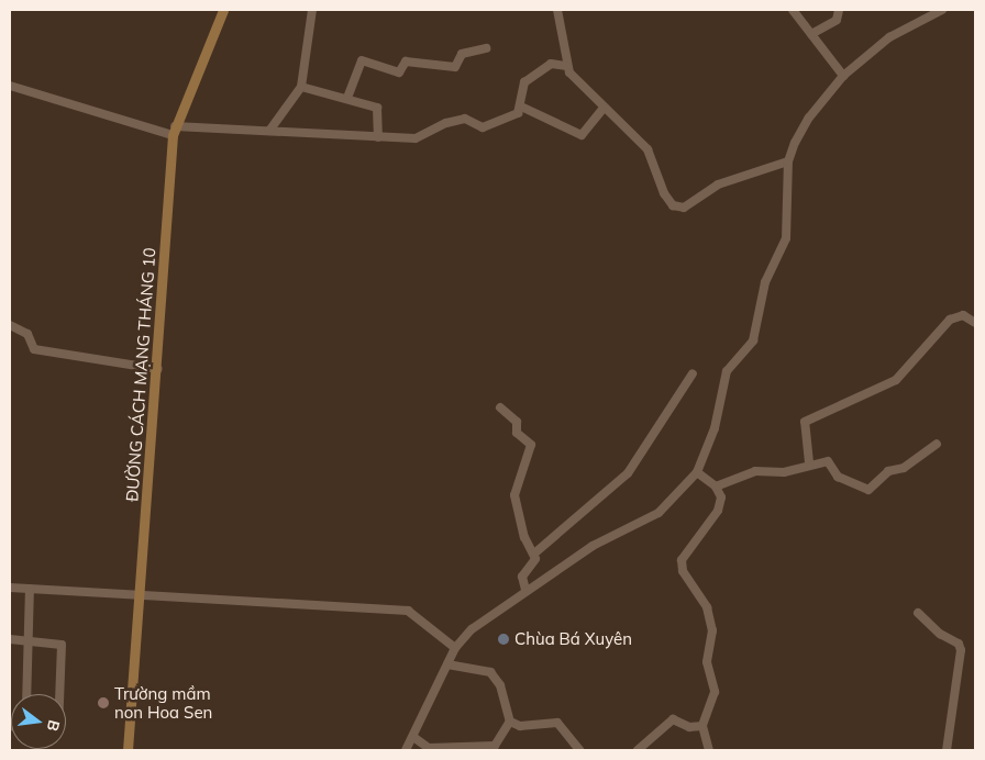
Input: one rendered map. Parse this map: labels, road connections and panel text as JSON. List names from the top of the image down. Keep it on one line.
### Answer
{"streets":{"main road":["ĐƯỜNG CÁCH MẠNG THÁNG 10"]},"places":["Chùa Bá Xuyên","Trường mầm non Hoa Sen"],"north":"right"}
